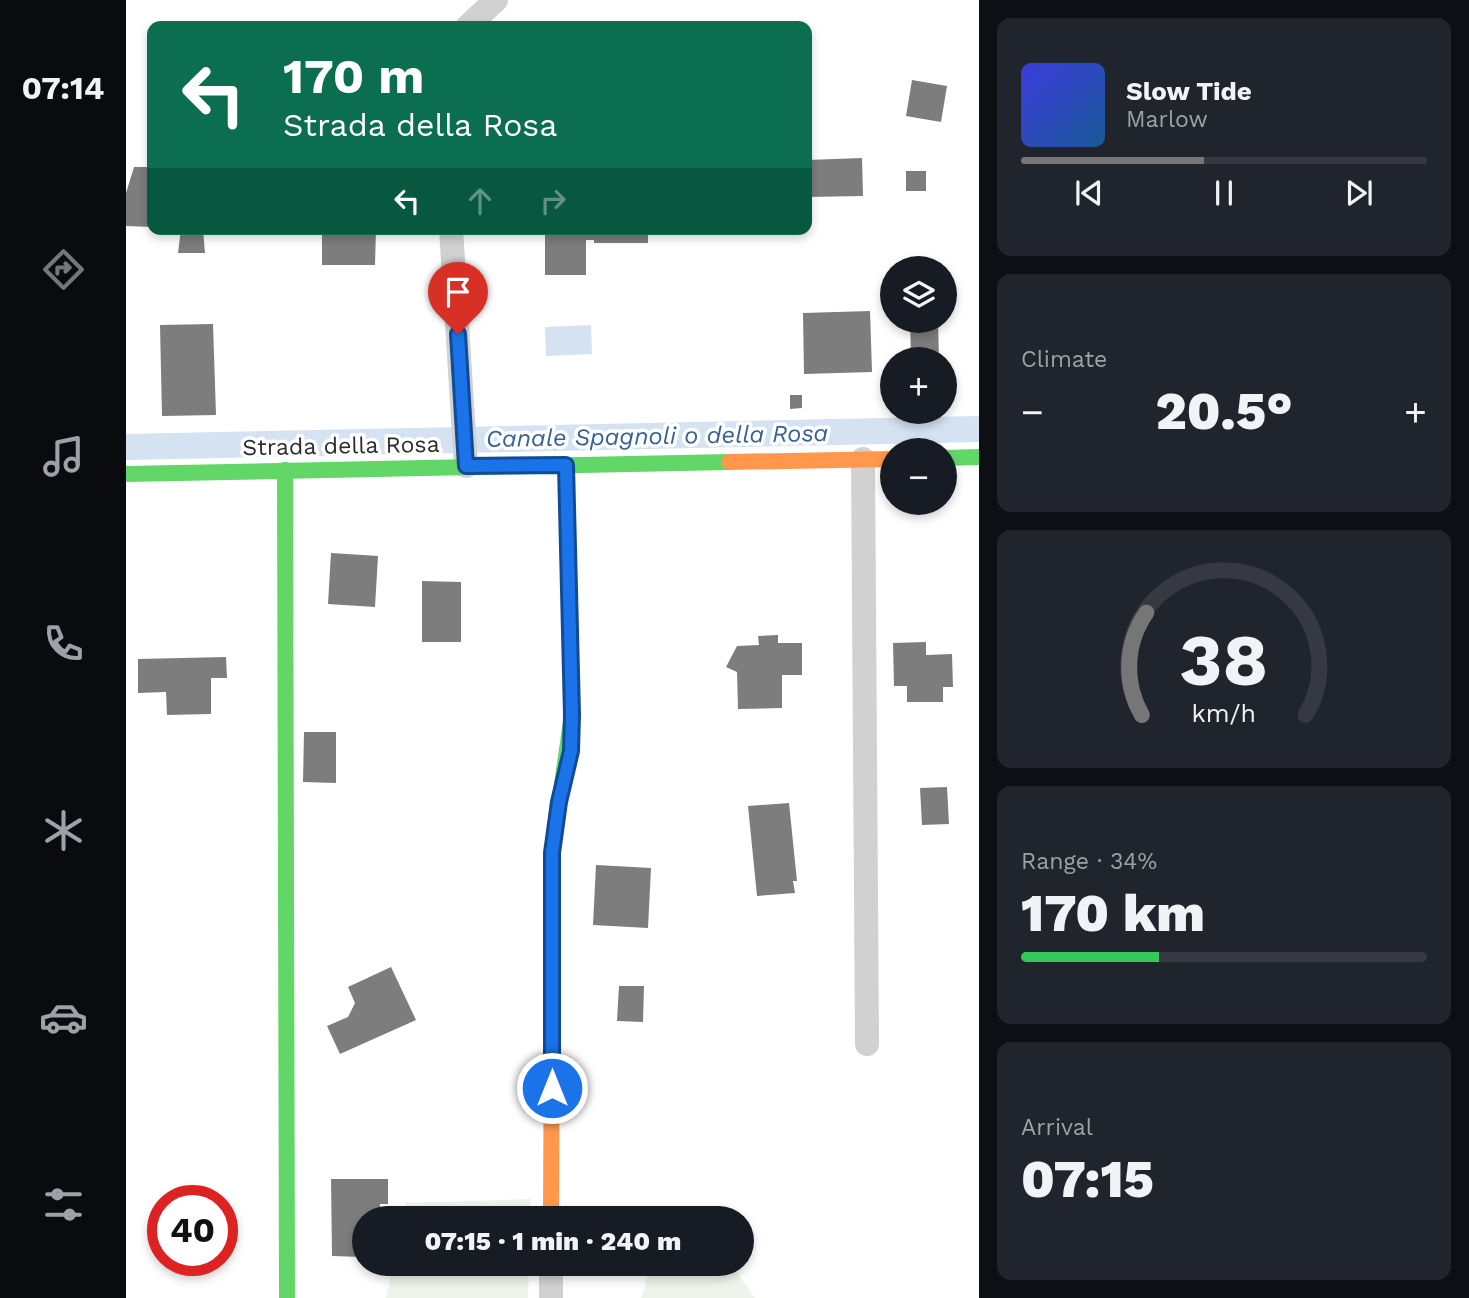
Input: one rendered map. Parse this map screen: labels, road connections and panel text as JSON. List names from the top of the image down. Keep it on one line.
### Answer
{"streets":{"street":["Strada della Rosa"]},"water":["Canale Spagnoli o della Rosa"],"page":{"tabs":"07:14","turn":["170 m","Strada della Rosa"],"song":["Slow Tide","Marlow"],"map_buttons":["+","−"],"tile":["Climate",["Range · 34%","170 km"],["Arrival","07:15"]],"heat":["−","20.5°","+"],"limit":"40","trip":"07:15 · 1 min · 240 m","gauge":["38","km/h"]}}
